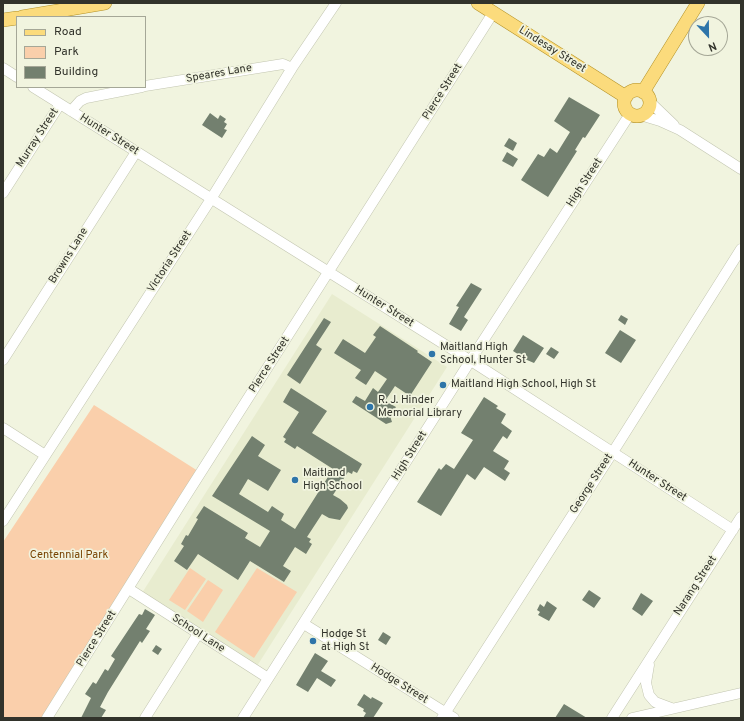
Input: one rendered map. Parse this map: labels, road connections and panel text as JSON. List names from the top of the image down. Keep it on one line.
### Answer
{"streets":{"main road":["Lindesay Street"],"street":["Speares Lane","Pierce Street","Hunter Street","Murray Street","High Street","Browns Lane","Victoria Street","George Street","Narang Street","School Lane","Hodge Street"]},"crossings":[["Lindesay Street","Pierce Street"],["Lindesay Street","High Street"],["Speares Lane","Victoria Street"],["Pierce Street","Hunter Street"],["Pierce Street","School Lane"],["Hunter Street","Murray Street"],["Hunter Street","High Street"],["Hunter Street","Browns Lane"],["Hunter Street","Victoria Street"],["Hunter Street","George Street"],["Hunter Street","Narang Street"],["High Street","School Lane"],["High Street","Hodge Street"],["George Street","Hodge Street"]],"parks":["Centennial Park"],"places":["Maitland High School, Hunter St","Maitland High School, High St","R. J. Hinder Memorial Library","Maitland High School","Hodge St at High St"],"legend":["Road","Park","Building"],"north":"bottom"}
